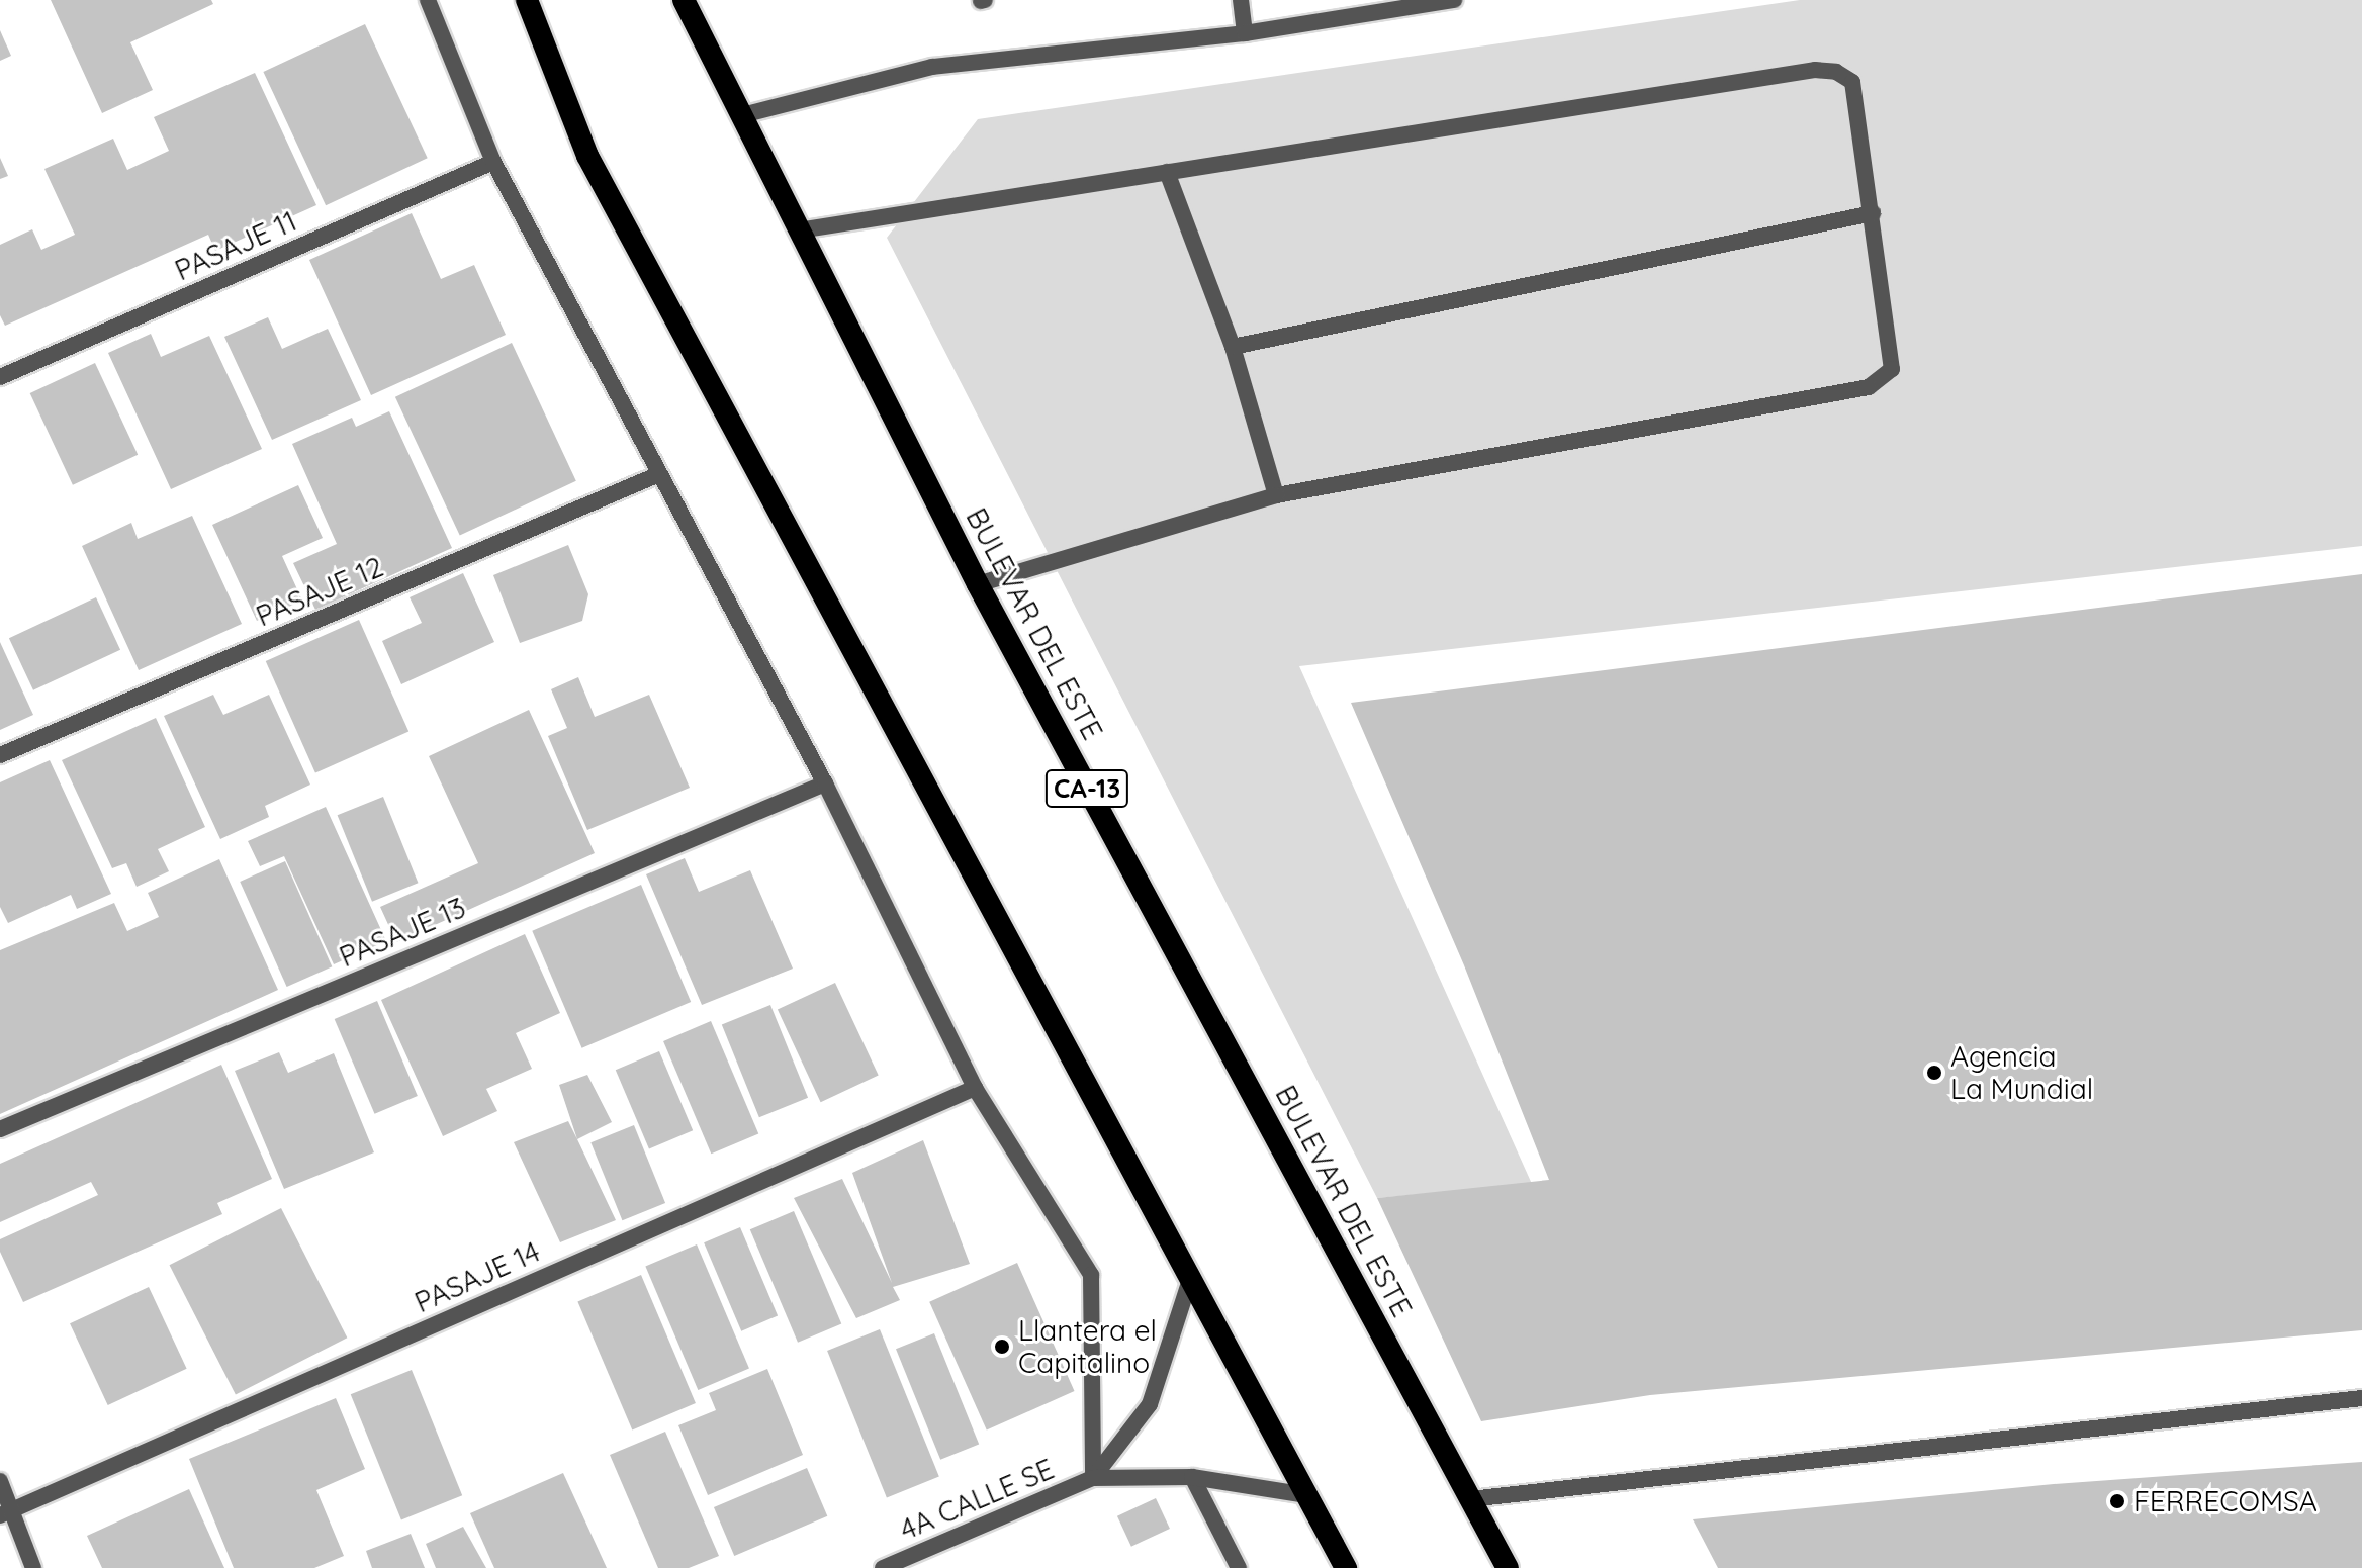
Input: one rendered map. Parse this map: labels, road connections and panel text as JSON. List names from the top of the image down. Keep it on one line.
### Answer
{"streets":{"highway":["BULEVAR DEL ESTE","CA-13"],"street":["PASAJE 11","PASAJE 12","PASAJE 13","PASAJE 14","4A CALLE SE"]},"places":["Agencia La Mundial","Llantera el Capitalino","FERRECOMSA"]}
